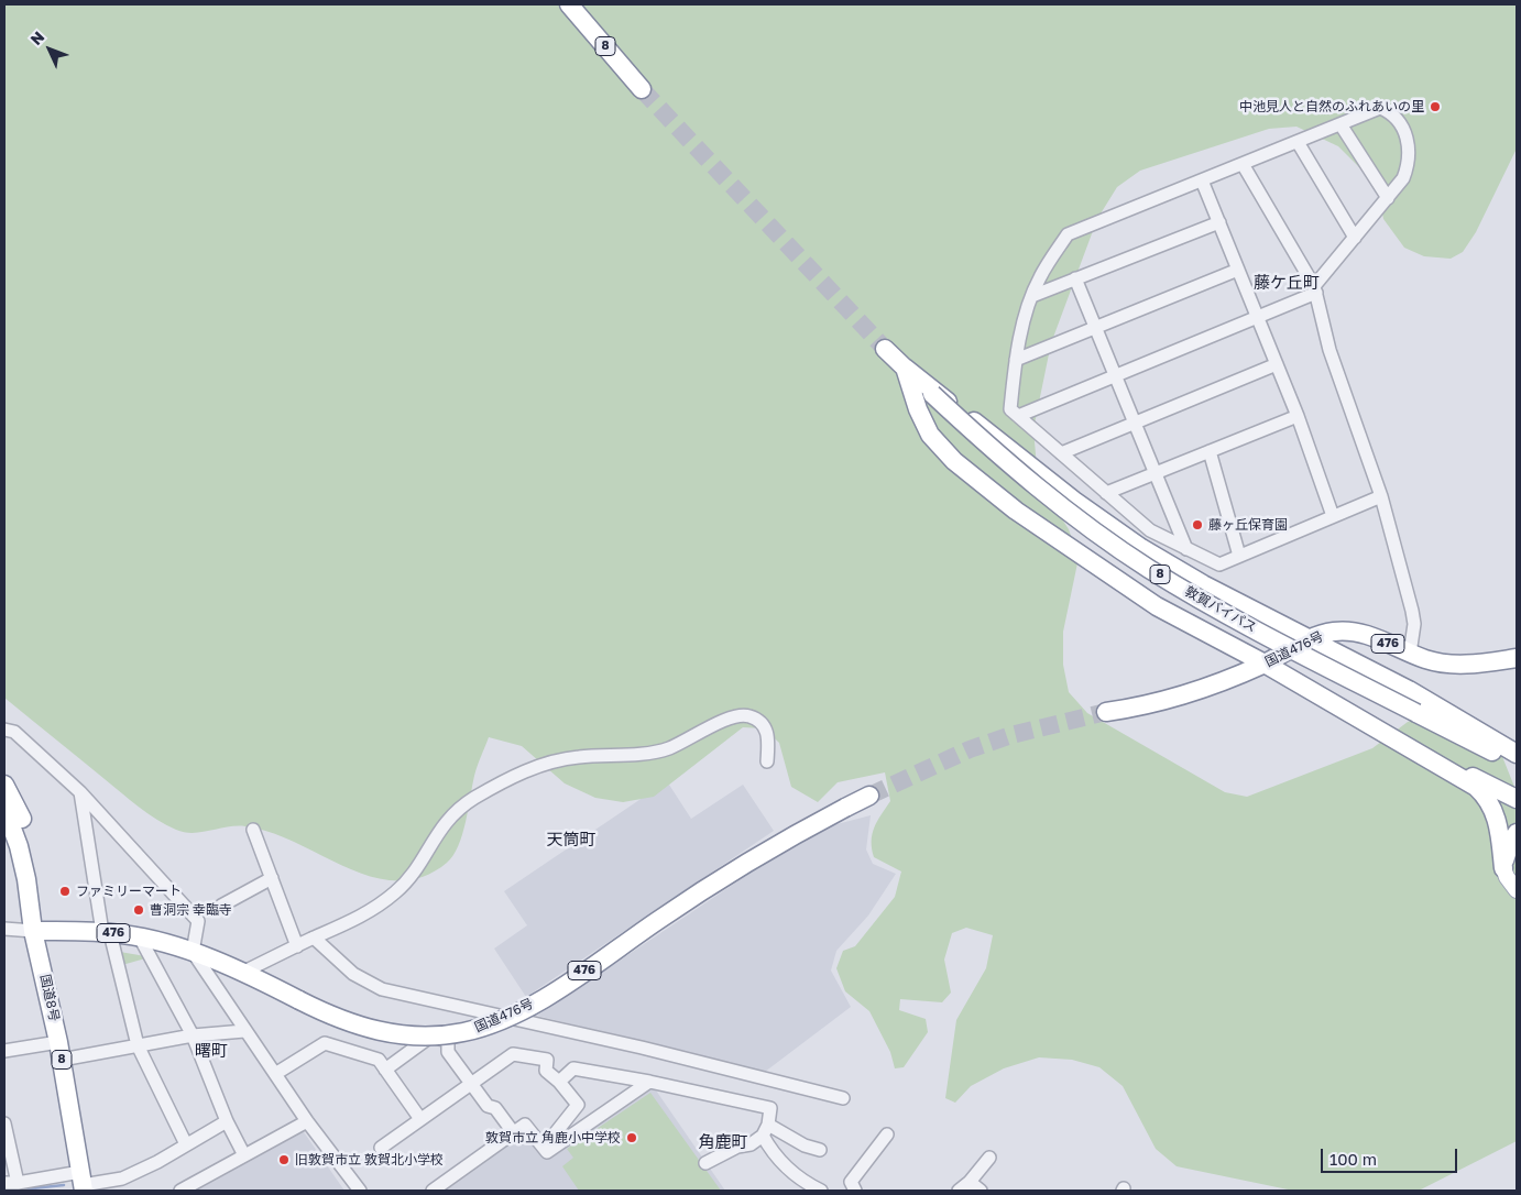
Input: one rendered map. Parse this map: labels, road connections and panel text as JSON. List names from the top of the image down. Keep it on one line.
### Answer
{"streets":{"highway":["8","敦賀バイパス","476","国道476号","国道8号"]},"crossings":[["国道476号","国道8号"]],"districts":["藤ケ丘町","天筒町","曙町","角鹿町"],"places":["中池見人と自然のふれあいの里","藤ヶ丘保育園","ファミリーマート","曹洞宗 幸臨寺","敦賀市立 角鹿小中学校","旧敦賀市立 敦賀北小学校"],"scale_bar":"100 m","north":"top left"}
